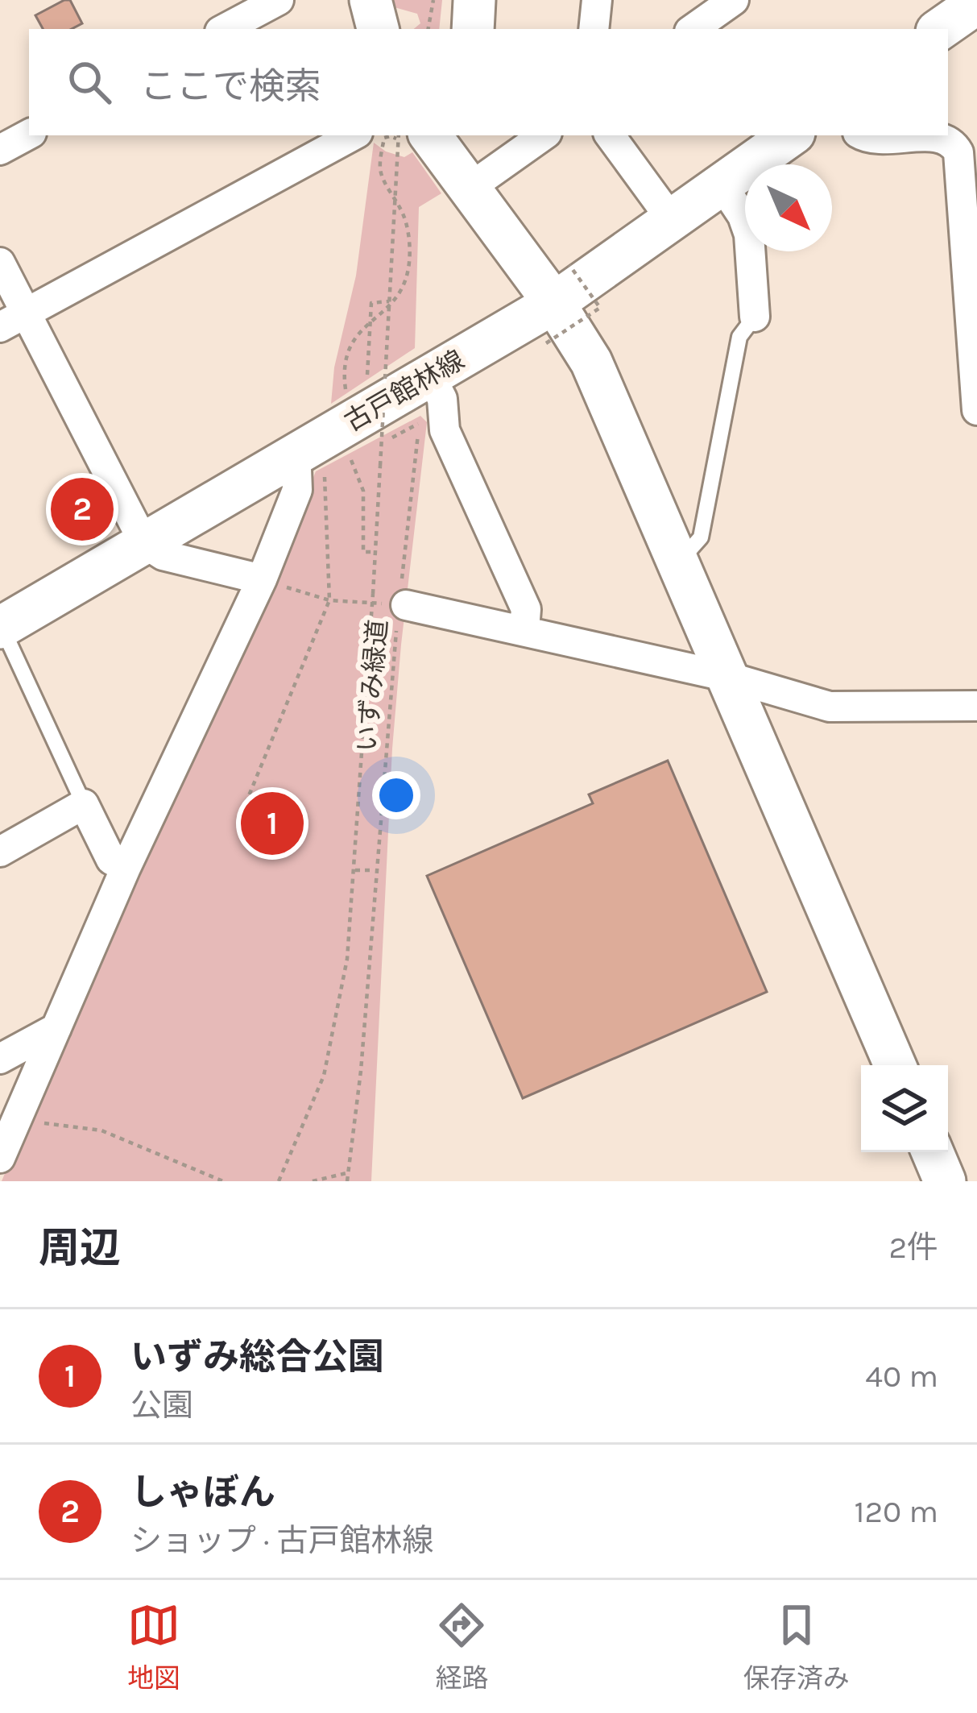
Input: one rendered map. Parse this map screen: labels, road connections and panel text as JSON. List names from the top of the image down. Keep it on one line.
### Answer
{"streets":{"street":["古戸館林線"],"path":["いずみ緑道"]},"north":"bottom right","page":{"search":"ここで検索","pins":["2","1"],"heading":["周辺","2件"],"list":[{"mark":"1","name":"いずみ総合公園","note":"公園","value":"40 m"},{"mark":"2","name":"しゃぼん","note":"ショップ · 古戸館林線","value":"120 m"}],"nav":["地図","経路","保存済み"]}}
